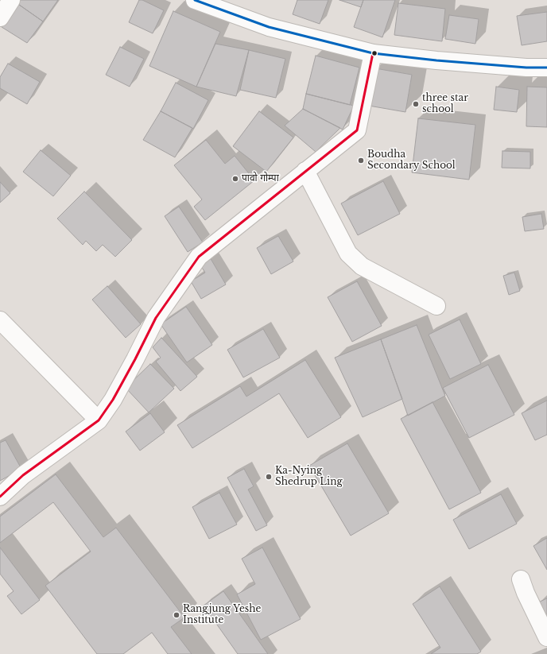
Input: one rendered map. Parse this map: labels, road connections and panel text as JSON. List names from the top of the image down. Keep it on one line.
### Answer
{"places":["three star school","Boudha Secondary School","पावो गोम्पा","Ka-Nying Shedrup Ling","Rangjung Yeshe Institute"]}
